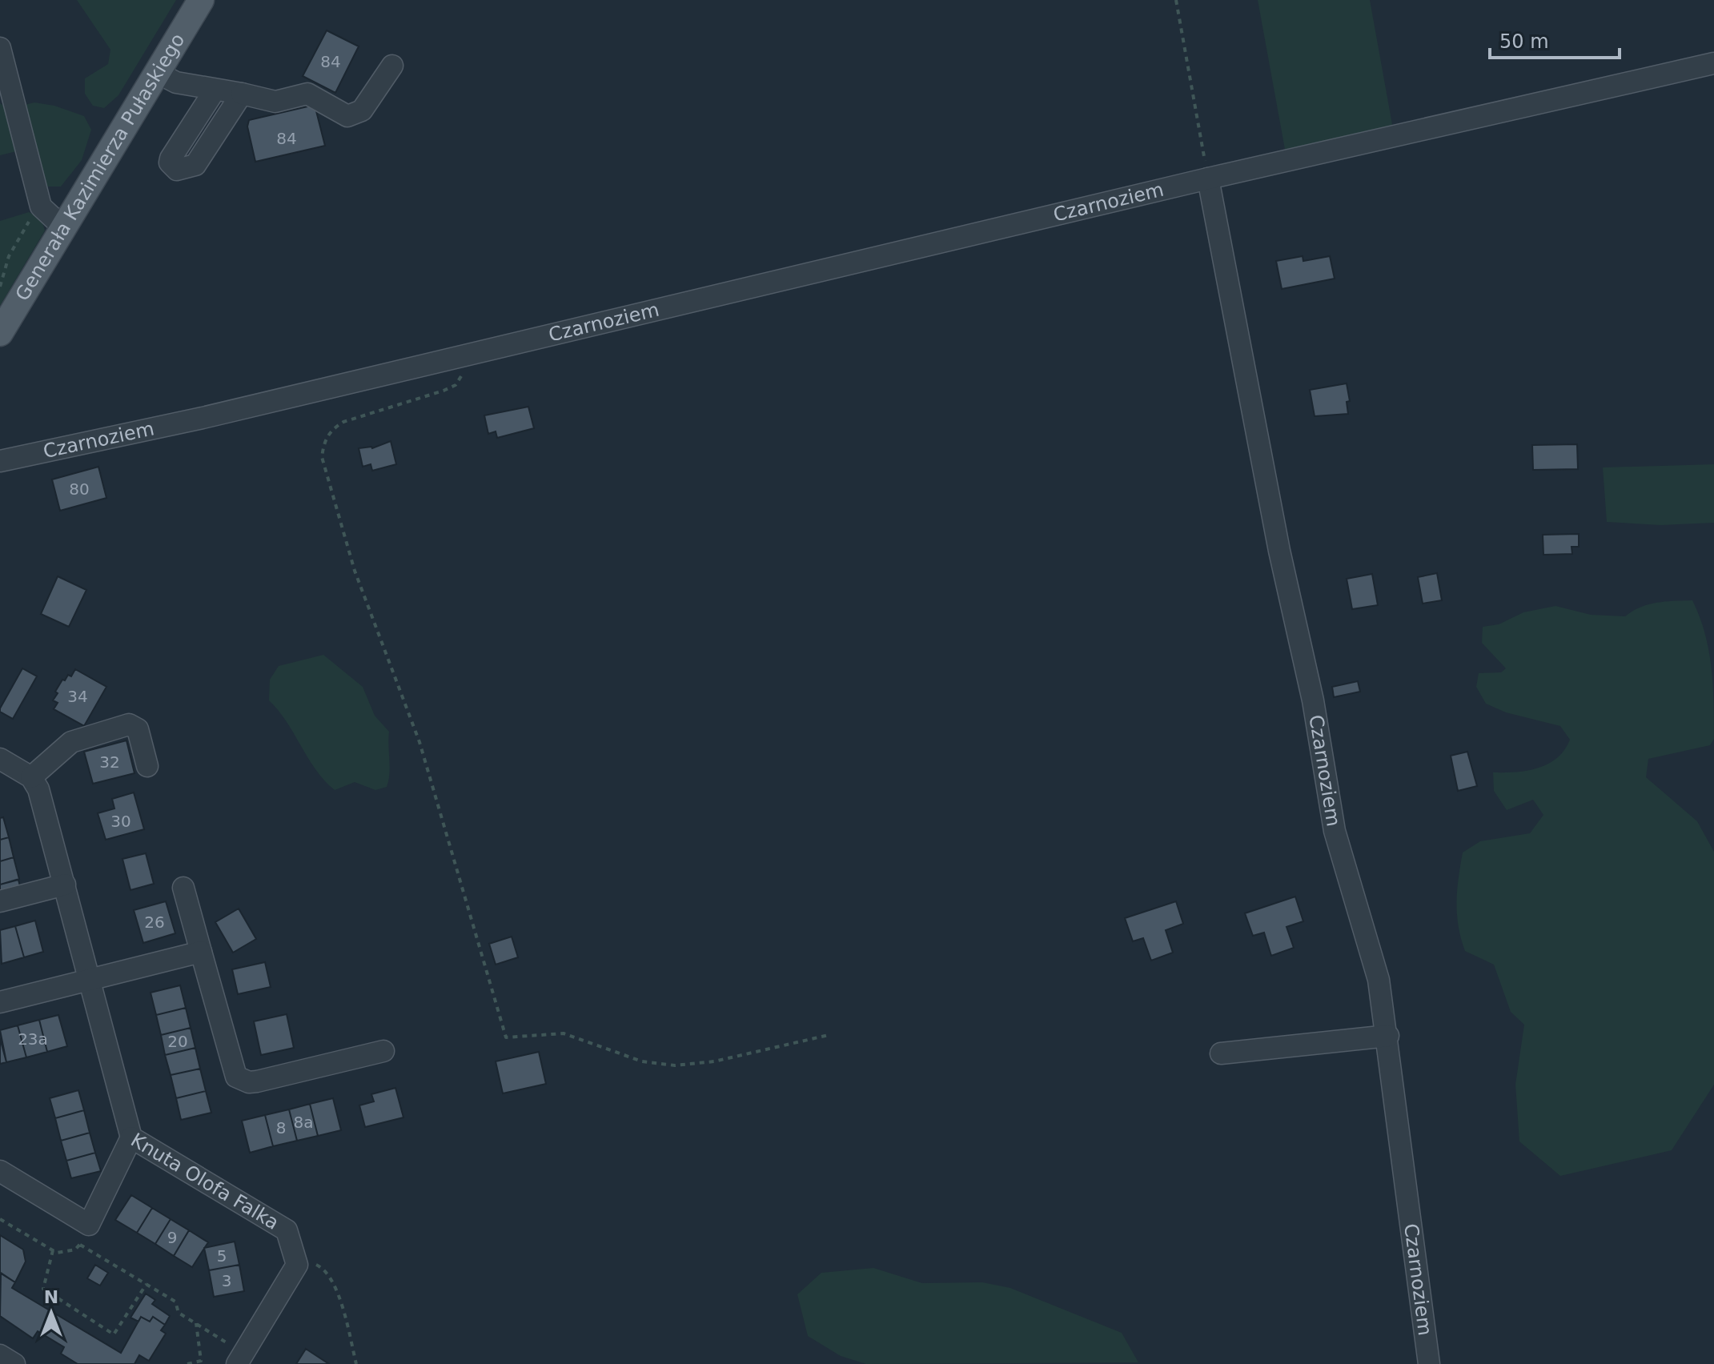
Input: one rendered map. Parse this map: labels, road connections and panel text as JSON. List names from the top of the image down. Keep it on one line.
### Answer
{"streets":{"main road":["Generała Kazimierza Pułaskiego"],"street":["Czarnoziem","Knuta Olofa Falka"]},"house_numbers":["84","84","80","34","32","30","26","23a","20","8a","8","9","5","3"],"scale_bar":"50 m","north":"top"}
